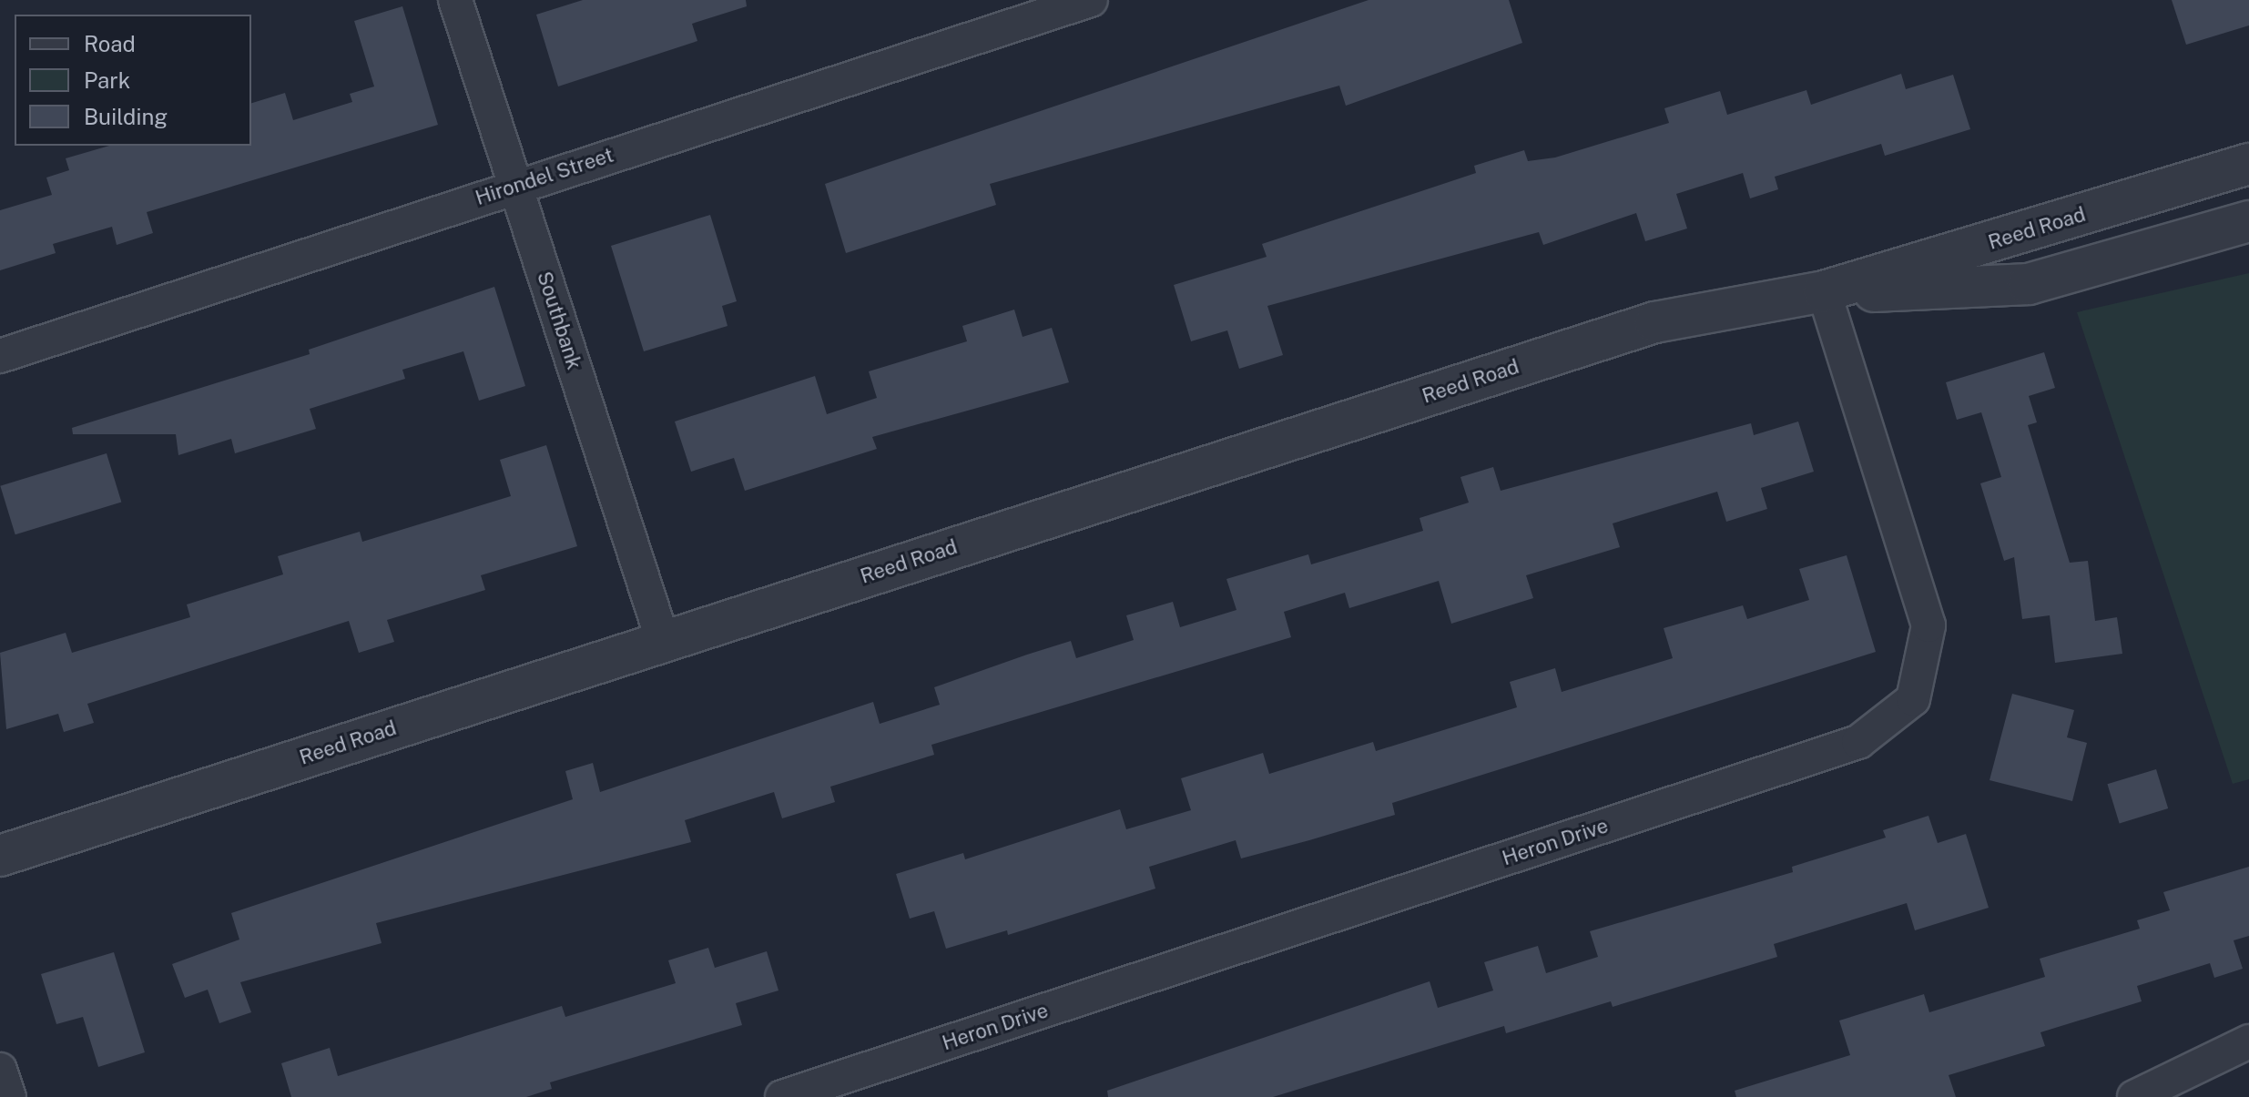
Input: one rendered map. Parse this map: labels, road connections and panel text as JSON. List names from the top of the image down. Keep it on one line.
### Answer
{"streets":{"street":["Hirondel Street","Reed Road","Southbank","Heron Drive"]},"crossings":[["Hirondel Street","Southbank"],["Reed Road","Southbank"],["Reed Road","Heron Drive"]],"legend":["Road","Park","Building"]}
